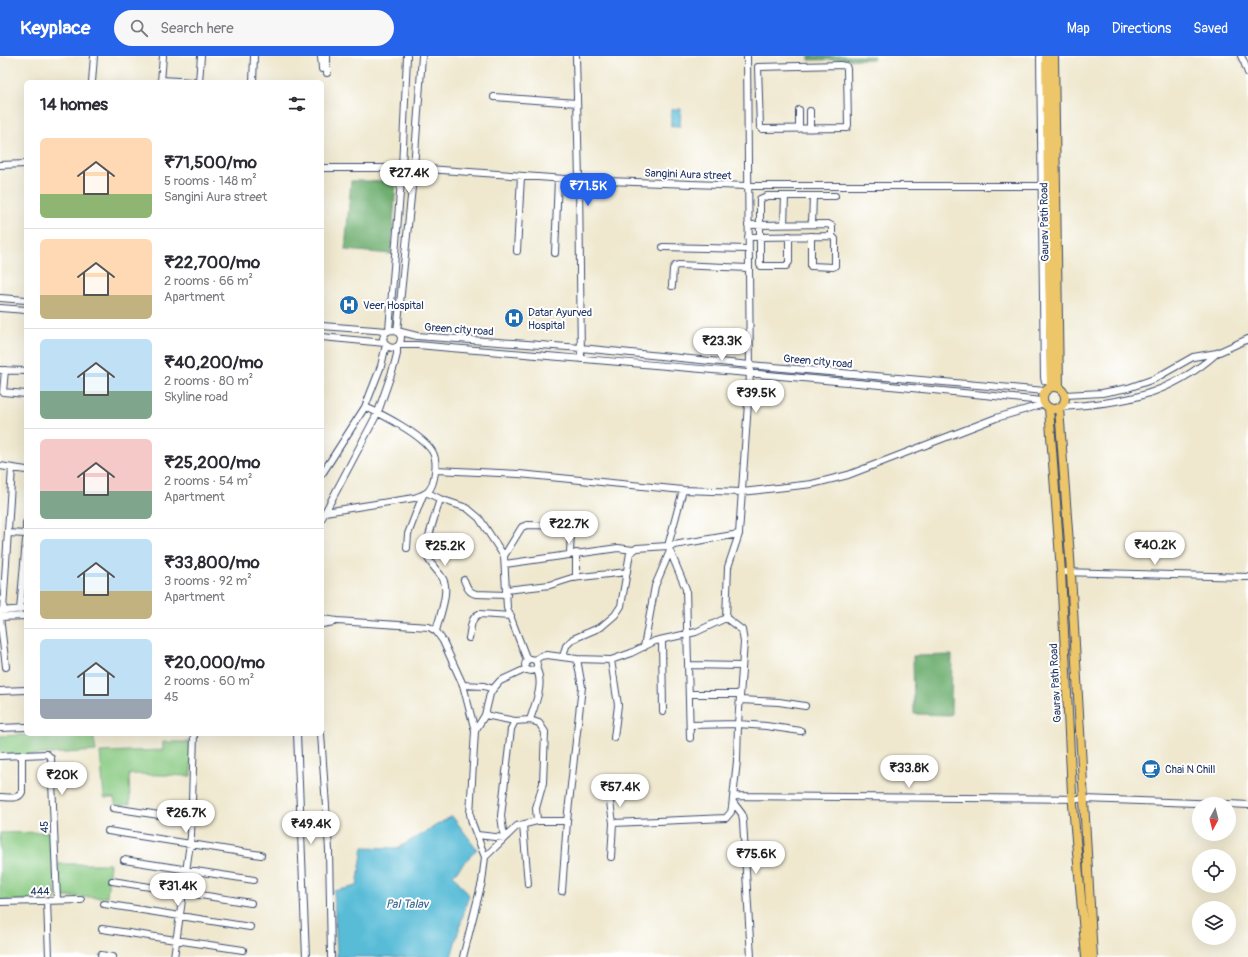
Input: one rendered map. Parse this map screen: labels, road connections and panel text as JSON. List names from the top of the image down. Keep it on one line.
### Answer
{"streets":{"main road":["Gaurav Path Road"],"street":["Sangini Aura street","Green city road","45","444"]},"crossings":[["Sangini Aura street","Gaurav Path Road"],["Gaurav Path Road","Green city road"],["45","444"]],"water":["Pal Talav"],"places":{"hospital":["Veer Hospital","Datar Ayurved Hospital"],"cafe":["Chai N Chill"]},"north":"bottom","page":{"header":"Keyplace","search":"Search here","nav":["Map","Directions","Saved"],"heading":"14 homes","list":[{"name":"₹71,500/mo","note":"5 rooms · 148 m² · Sangini Aura street"},{"name":"₹22,700/mo","note":"2 rooms · 66 m² · Apartment"},{"name":"₹40,200/mo","note":"2 rooms · 80 m² · Skyline road"},{"name":"₹25,200/mo","note":"2 rooms · 54 m² · Apartment"},{"name":"₹33,800/mo","note":"3 rooms · 92 m² · Apartment"},{"name":"₹20,000/mo","note":"2 rooms · 60 m² · 45"}],"price":["₹27.4K","₹71.5K","₹23.3K","₹39.5K","₹22.7K","₹40.2K","₹25.2K","₹33.8K","₹20K","₹57.4K","₹26.7K","₹49.4K","₹75.6K","₹31.4K"]}}
